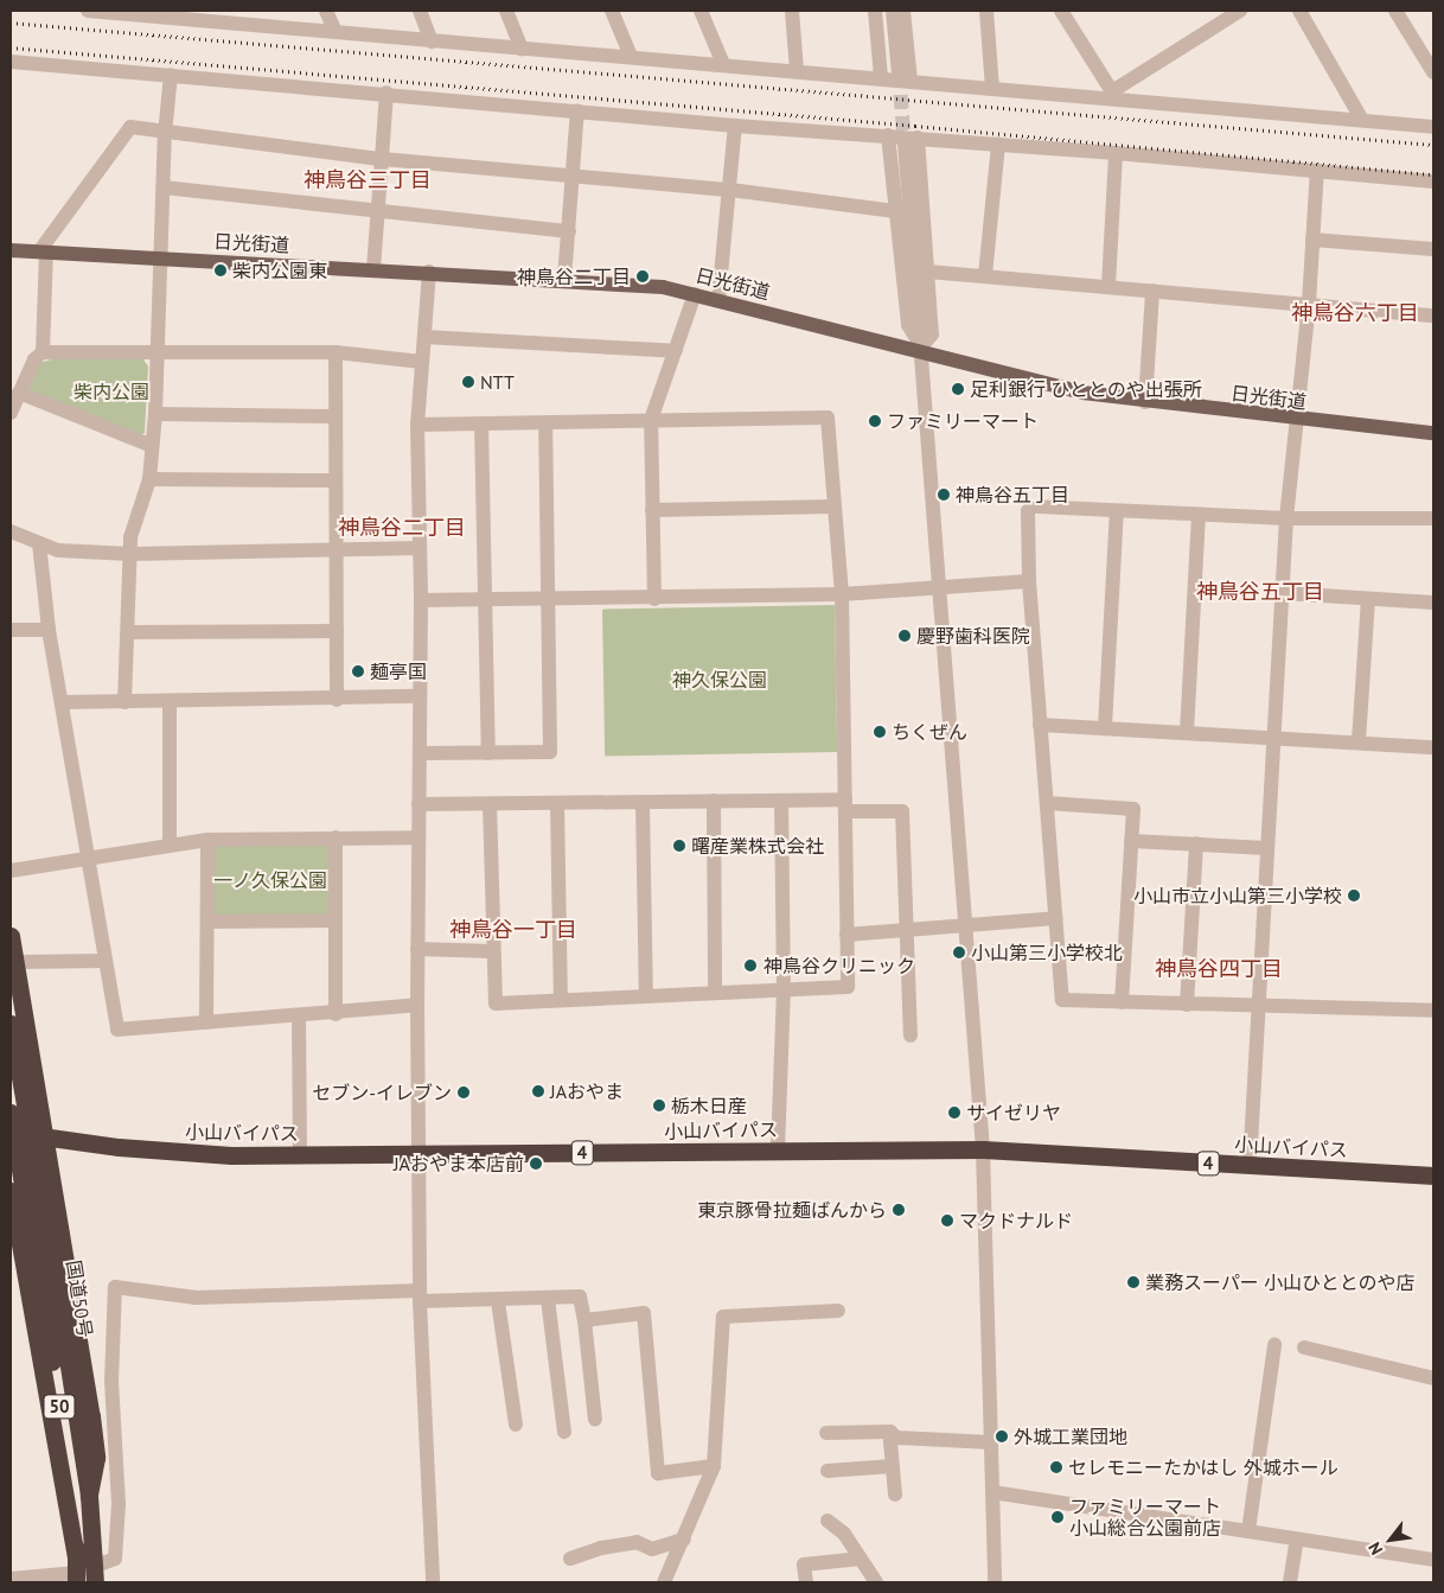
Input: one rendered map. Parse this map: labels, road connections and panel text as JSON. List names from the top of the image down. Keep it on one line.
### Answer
{"streets":{"highway":["小山バイパス","4","国道50号","50"],"main road":["日光街道"]},"districts":["神鳥谷三丁目","神鳥谷六丁目","神鳥谷二丁目","神鳥谷五丁目","神鳥谷一丁目","神鳥谷四丁目"],"parks":["柴内公園","神久保公園","一ノ久保公園"],"places":["柴内公園東","神鳥谷二丁目","NTT","足利銀行 ひととのや出張所","ファミリーマート","神鳥谷五丁目","慶野歯科医院","麺亭国","ちくぜん","曙産業株式会社","小山市立小山第三小学校","小山第三小学校北","神鳥谷クリニック","JAおやま","セブン-イレブン","栃木日産","サイゼリヤ","JAおやま本店前","東京豚骨拉麺ばんから","マクドナルド","業務スーパー 小山ひととのや店","外城工業団地","セレモニーたかはし 外城ホール","ファミリーマート 小山総合公園前店"],"north":"bottom left"}
